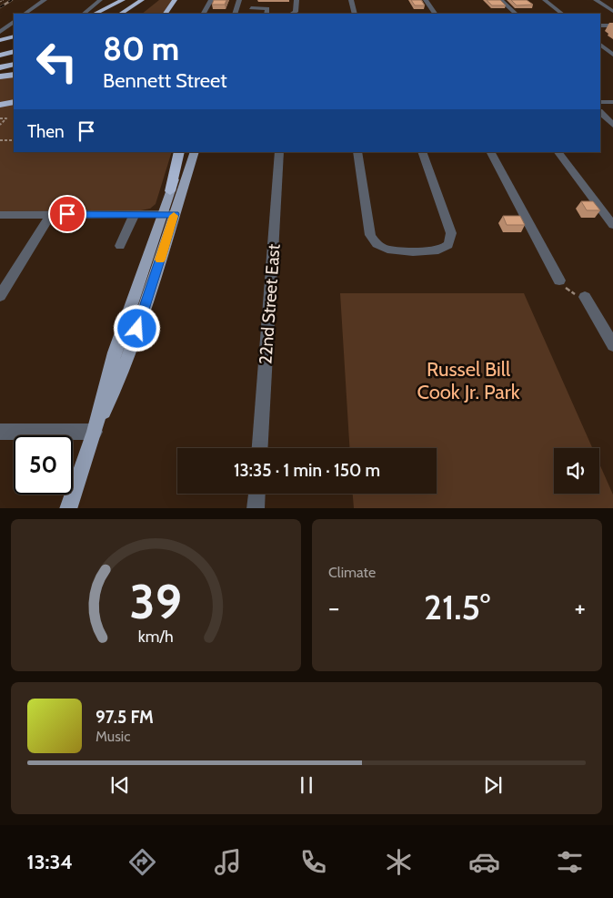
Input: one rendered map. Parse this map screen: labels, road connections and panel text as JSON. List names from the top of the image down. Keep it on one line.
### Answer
{"streets":{"street":["22nd Street East"]},"parks":["Russel Bill Cook Jr. Park"],"page":{"turn":["80 m","Bennett Street"],"then":"Then","limit":"50","trip":"13:35 · 1 min · 150 m","tile":"Climate","heat":["−","21.5°","+"],"song":["97.5 FM","Music"],"tabs":"13:34","gauge":["39","km/h"]}}
